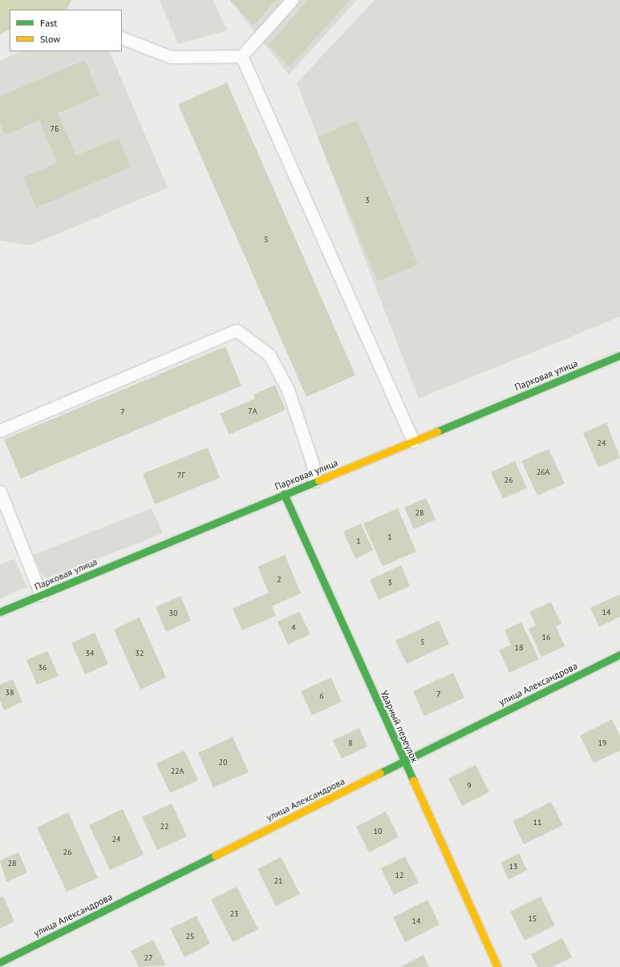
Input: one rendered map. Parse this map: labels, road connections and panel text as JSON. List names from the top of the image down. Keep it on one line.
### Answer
{"streets":{"street":["Парковая улица","улица Александрова","Ударный переулок"]},"crossings":[["Парковая улица","Ударный переулок"],["улица Александрова","Ударный переулок"]],"house_numbers":["7Б","3","5","7А","7","24","26А","7Г","26","28","1","1","2","3","14","30","4","16","5","18","34","32","36","38","7","6","8","19","20","22А","9","11","22","10","24","26","28","13","12","21","23","15","14","25","27"],"legend":["Fast","Slow"]}
